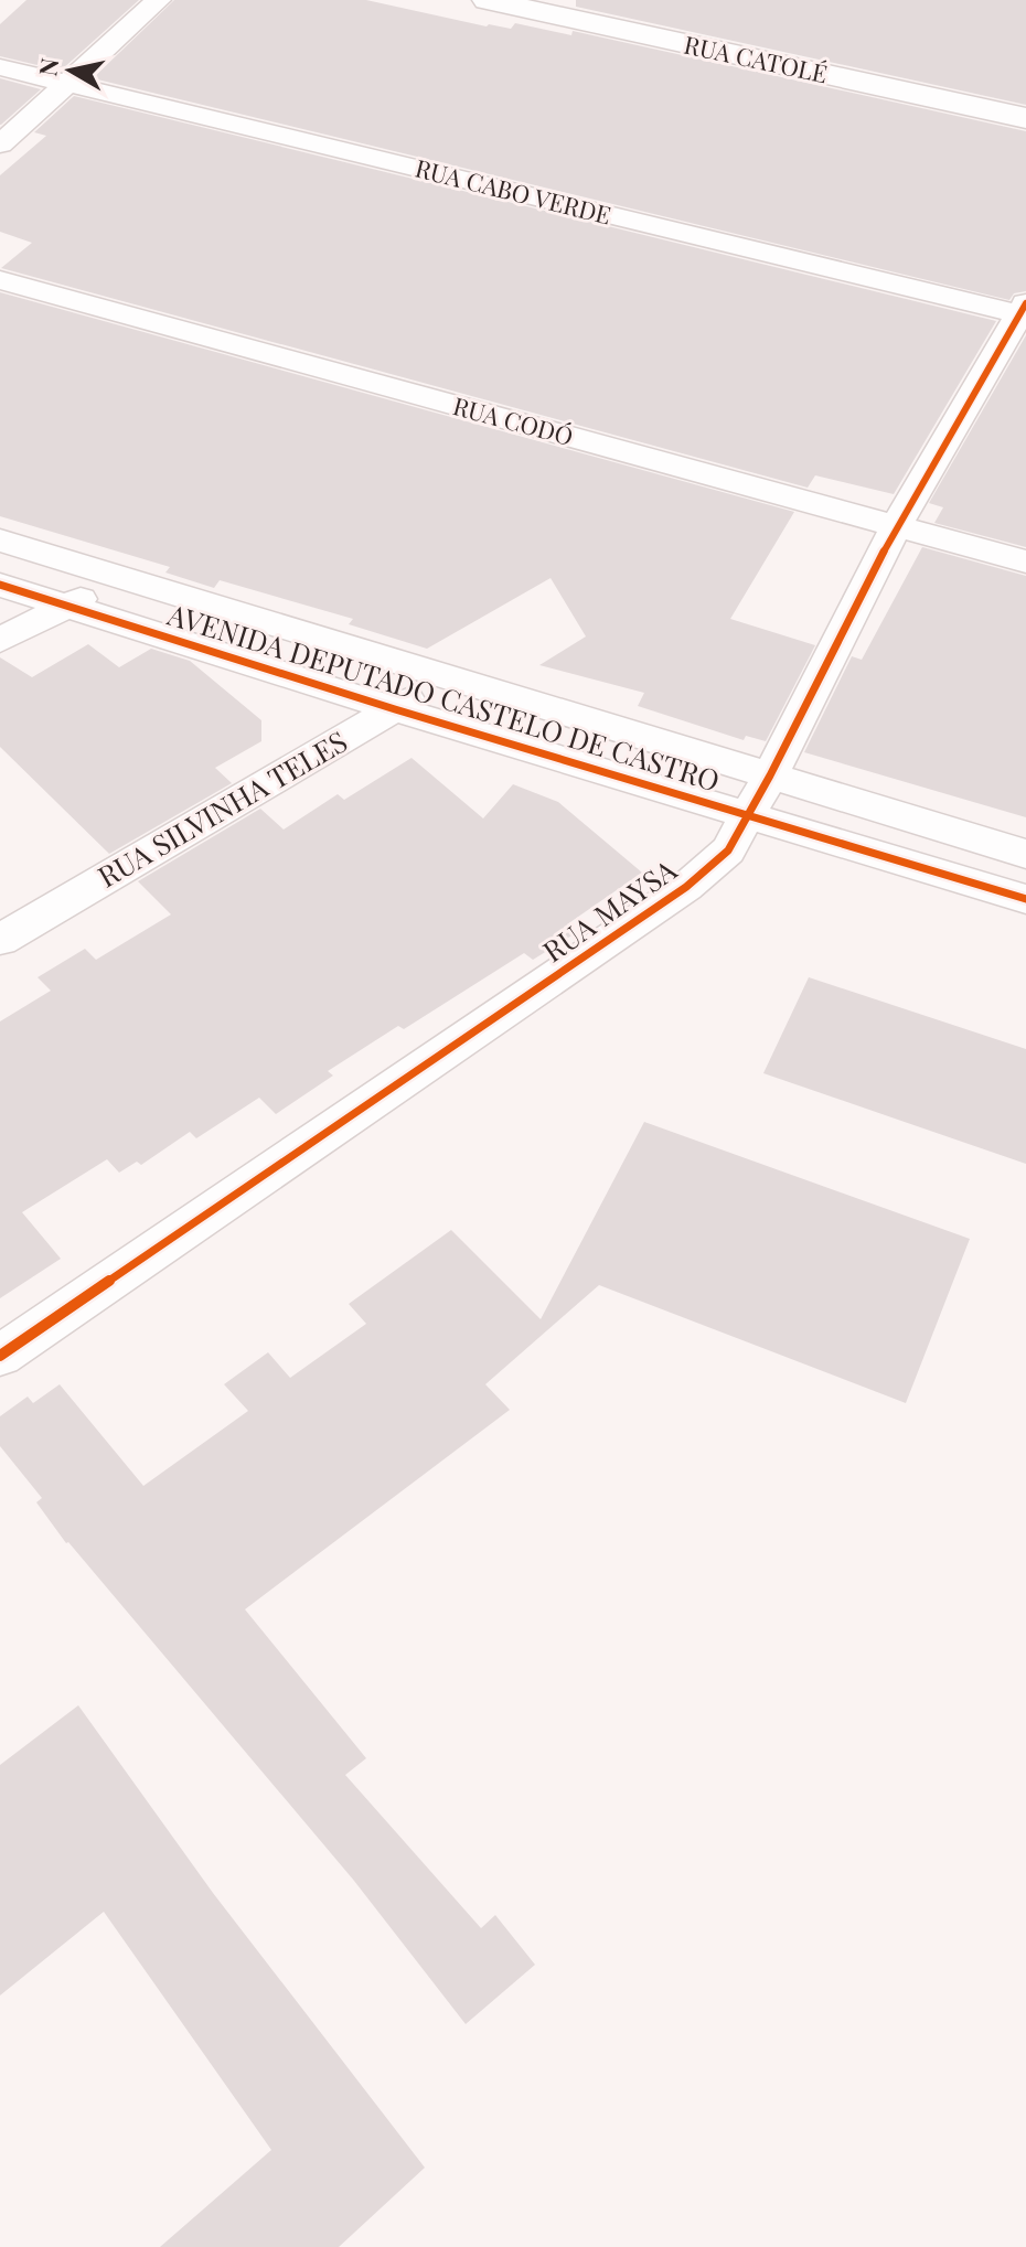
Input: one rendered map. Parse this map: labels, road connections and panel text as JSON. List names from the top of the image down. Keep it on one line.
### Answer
{"streets":{"street":["RUA CATOLÉ","RUA CABO VERDE","RUA CODÓ","AVENIDA DEPUTADO CASTELO DE CASTRO","RUA SILVINHA TELES","RUA MAYSA"]},"crossings":[["RUA CABO VERDE","RUA MAYSA"],["RUA CODÓ","RUA MAYSA"],["AVENIDA DEPUTADO CASTELO DE CASTRO","RUA SILVINHA TELES"],["AVENIDA DEPUTADO CASTELO DE CASTRO","RUA MAYSA"]],"north":"left"}
